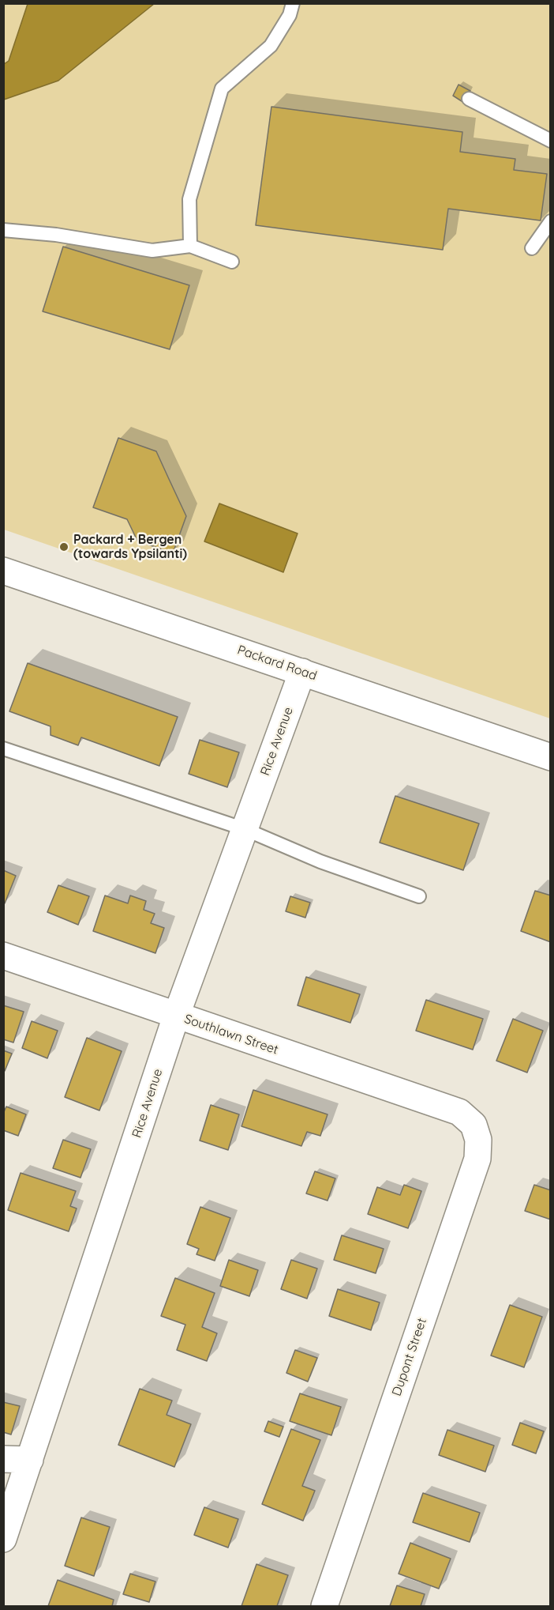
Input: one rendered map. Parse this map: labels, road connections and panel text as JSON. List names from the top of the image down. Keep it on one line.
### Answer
{"streets":{"street":["Packard Road","Rice Avenue","Southlawn Street","Dupont Street"]},"crossings":[["Packard Road","Rice Avenue"],["Rice Avenue","Southlawn Street"],["Southlawn Street","Dupont Street"]],"places":["Packard + Bergen (towards Ypsilanti)"]}
